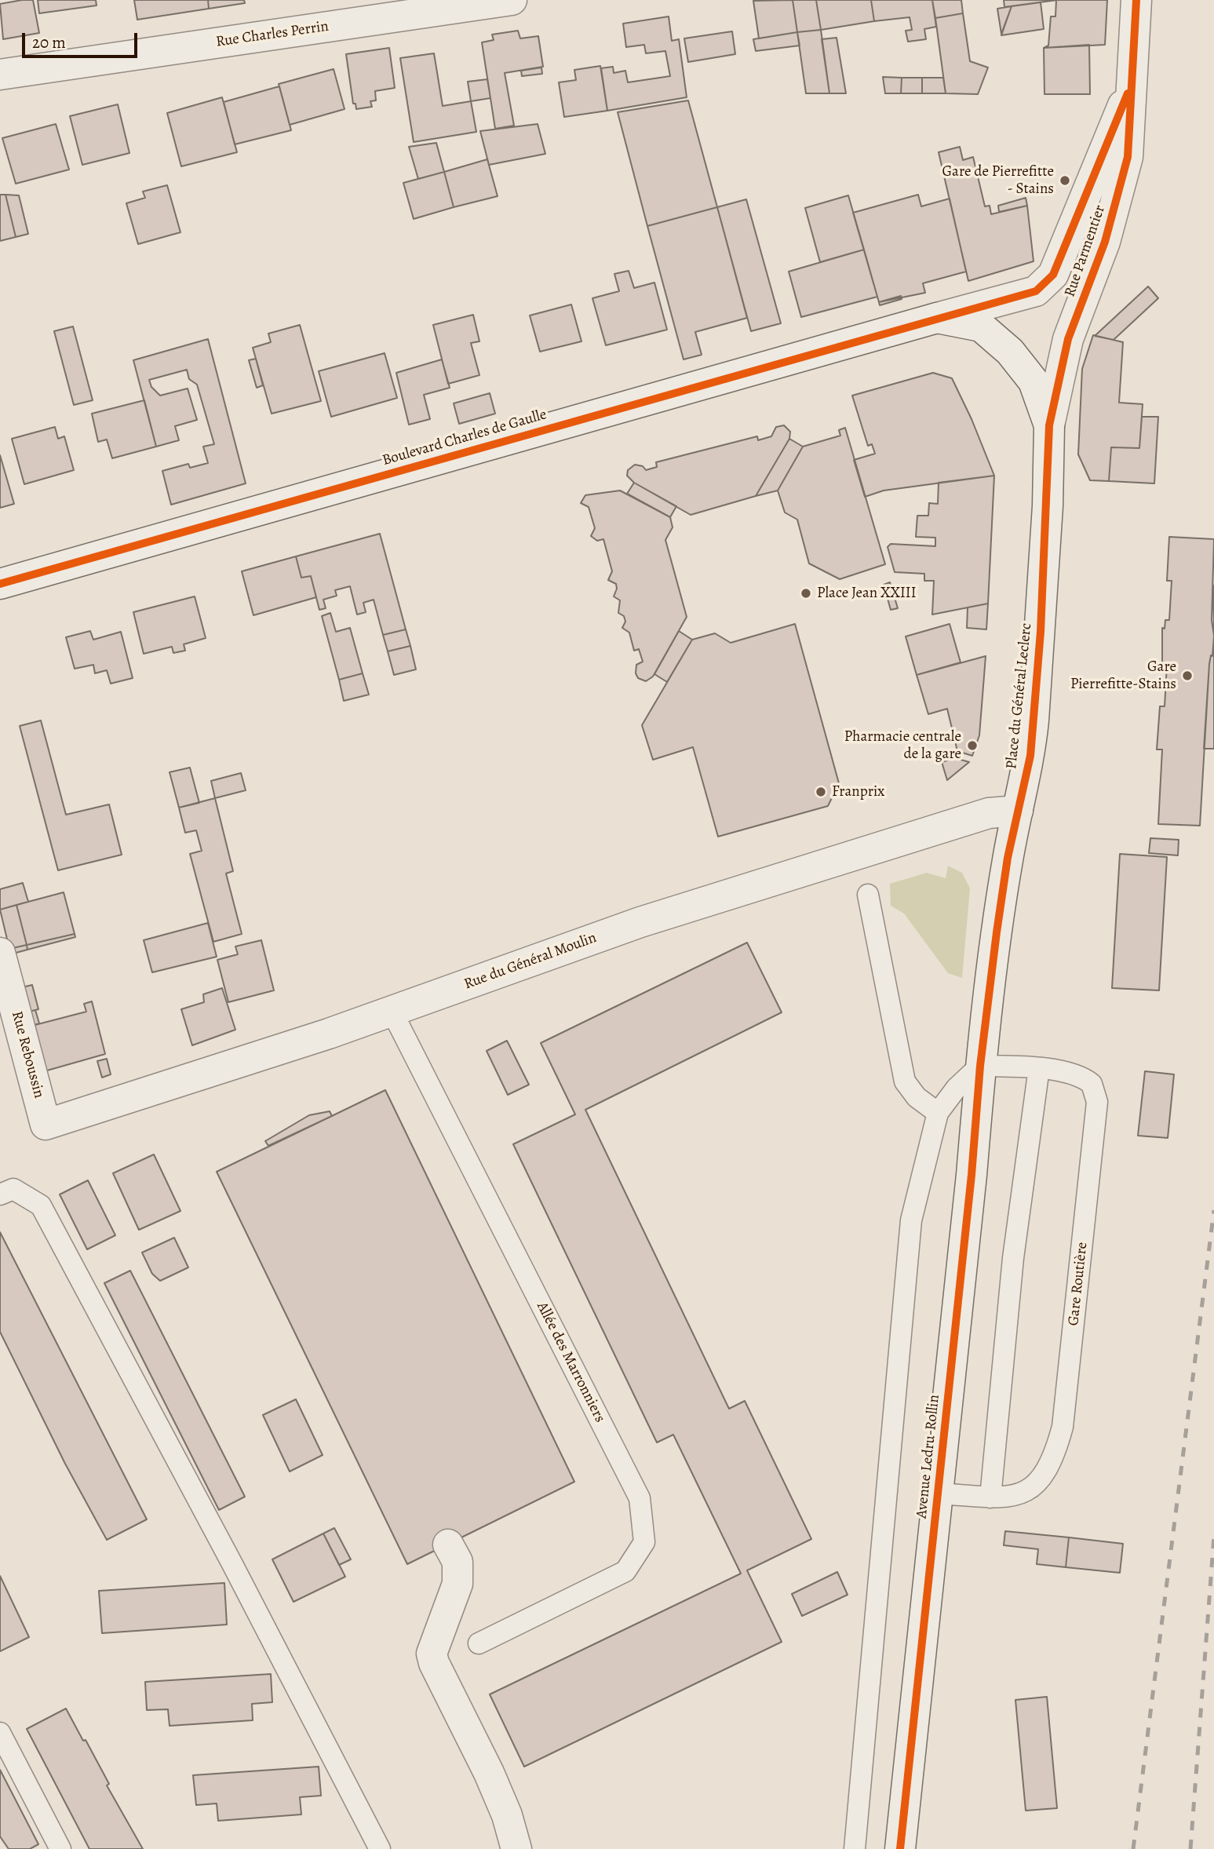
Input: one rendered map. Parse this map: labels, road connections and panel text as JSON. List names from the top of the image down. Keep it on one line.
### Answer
{"streets":{"street":["Rue Charles Perrin","Rue Parmentier","Boulevard Charles de Gaulle","Place du Général Leclerc","Rue du Général Moulin","Rue Reboussin","Avenue Ledru-Rollin"],"lane":["Gare Routière","Allée des Marronniers"]},"crossings":[["Rue Parmentier","Boulevard Charles de Gaulle"],["Rue Parmentier","Place du Général Leclerc"],["Boulevard Charles de Gaulle","Place du Général Leclerc"],["Place du Général Leclerc","Rue du Général Moulin"],["Place du Général Leclerc","Gare Routière"],["Place du Général Leclerc","Avenue Ledru-Rollin"],["Rue du Général Moulin","Rue Reboussin"],["Rue du Général Moulin","Allée des Marronniers"],["Gare Routière","Avenue Ledru-Rollin"]],"places":["Gare de Pierrefitte - Stains","Place Jean XXIII","Gare Pierrefitte-Stains","Pharmacie centrale de la gare","Franprix"],"scale_bar":"20 m"}
